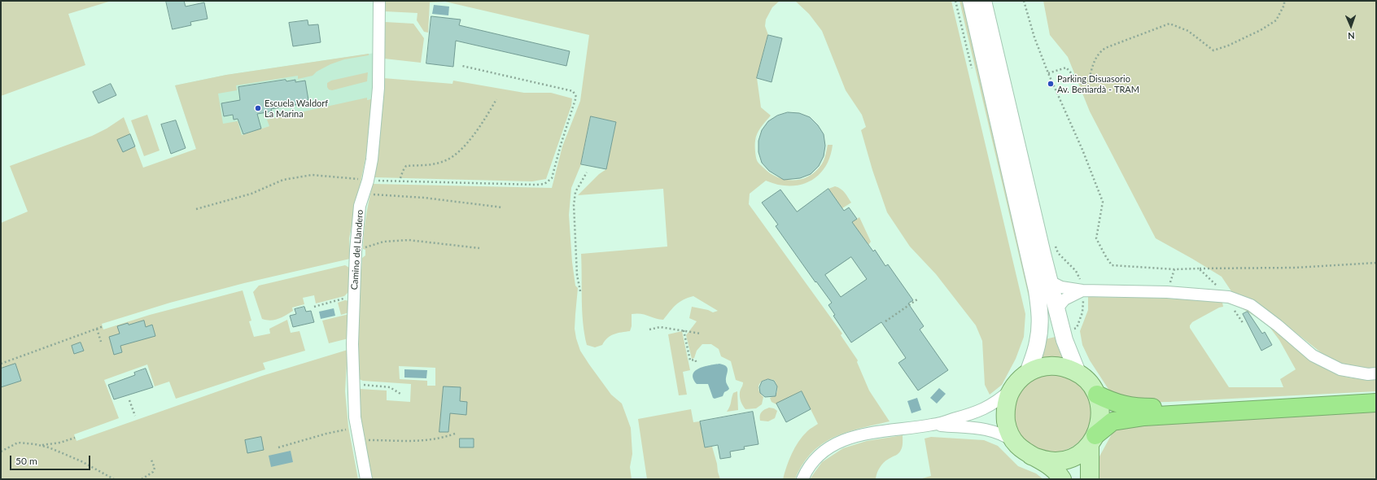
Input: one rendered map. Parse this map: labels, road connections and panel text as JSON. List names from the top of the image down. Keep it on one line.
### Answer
{"streets":{"street":["Camino del Llandero"]},"places":["Parking Disuasorio Av. Beniardà - TRAM","Escuela Waldorf La Marina"],"scale_bar":"50 m","north":"bottom"}
